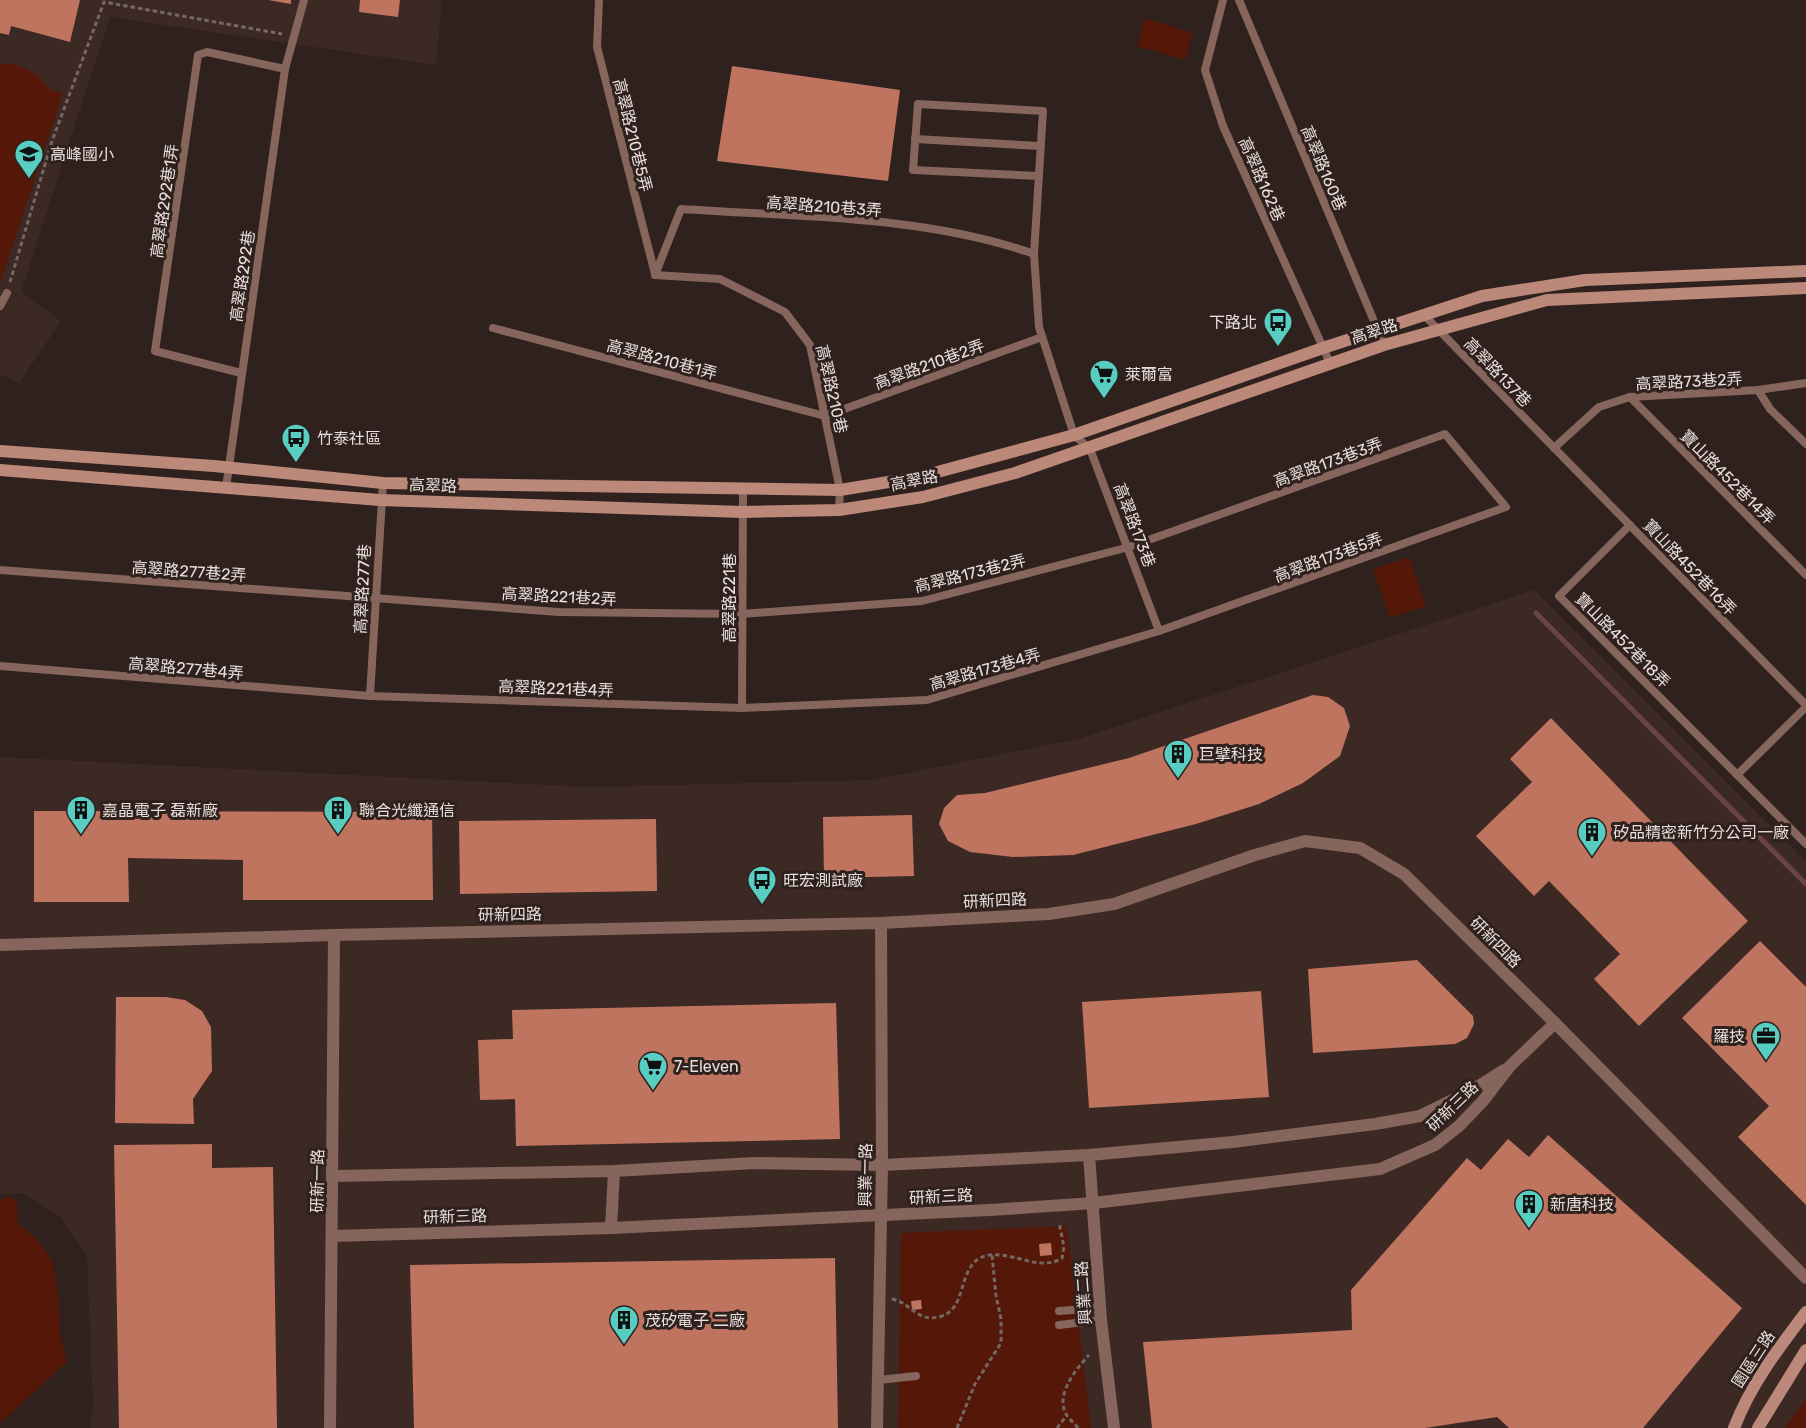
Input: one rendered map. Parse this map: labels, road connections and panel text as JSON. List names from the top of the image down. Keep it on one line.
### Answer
{"streets":{"street":["高翠路","研新四路","研新三路","興業一路","研新一路","興業二路","園區三路"],"lane":["高翠路210巷5弄","高翠路160巷","高翠路162巷","高翠路292巷1弄","高翠路210巷3弄","高翠路292巷","高翠路210巷1弄","高翠路210巷2弄","高翠路137巷","高翠路73巷2弄","高翠路210巷","高翠路173巷3弄","寶山路452巷14弄","高翠路173巷","高翠路173巷5弄","寶山路452巷16弄","高翠路277巷2弄","高翠路173巷2弄","高翠路277巷","高翠路221巷2弄","高翠路221巷","寶山路452巷18弄","高翠路277巷4弄","高翠路173巷4弄","高翠路221巷4弄"]},"crossings":[["高翠路210巷5弄","高翠路210巷3弄"],["高翠路210巷5弄","高翠路210巷"],["高翠路160巷","高翠路"],["高翠路162巷","高翠路"],["高翠路292巷1弄","高翠路292巷"],["高翠路210巷3弄","高翠路210巷"],["高翠路292巷","高翠路"],["高翠路","高翠路137巷"],["高翠路","高翠路210巷"],["高翠路","高翠路173巷"],["高翠路","高翠路277巷"],["高翠路","高翠路221巷"],["高翠路210巷1弄","高翠路210巷2弄"],["高翠路210巷1弄","高翠路210巷"],["高翠路210巷2弄","高翠路210巷"],["高翠路137巷","高翠路73巷2弄"],["高翠路137巷","寶山路452巷16弄"],["高翠路73巷2弄","寶山路452巷14弄"],["高翠路73巷2弄","寶山路452巷16弄"],["高翠路173巷3弄","高翠路173巷"],["高翠路173巷3弄","高翠路173巷5弄"],["高翠路173巷3弄","高翠路173巷2弄"],["高翠路173巷","高翠路173巷5弄"],["高翠路173巷","高翠路173巷2弄"],["高翠路173巷","高翠路173巷4弄"],["高翠路173巷5弄","高翠路173巷4弄"],["寶山路452巷16弄","寶山路452巷18弄"],["高翠路277巷2弄","高翠路277巷"],["高翠路277巷2弄","高翠路221巷2弄"],["高翠路173巷2弄","高翠路221巷2弄"],["高翠路173巷2弄","高翠路221巷"],["高翠路277巷","高翠路221巷2弄"],["高翠路277巷","高翠路277巷4弄"],["高翠路277巷","高翠路221巷4弄"],["高翠路221巷2弄","高翠路221巷"],["高翠路221巷","高翠路173巷4弄"],["高翠路221巷","高翠路221巷4弄"],["高翠路277巷4弄","高翠路221巷4弄"],["高翠路173巷4弄","高翠路221巷4弄"],["研新四路","研新三路"],["研新四路","興業一路"],["研新四路","研新一路"],["研新三路","興業一路"],["研新三路","研新一路"],["研新三路","興業二路"]],"places":{"school or university":["高峰國小"],"bus stop":["下路北","竹泰社區","旺宏測試廠"],"supermarket":["萊爾富","7-Eleven"],"building":["巨擘科技","嘉晶電子 磊新廠","聯合光纖通信","矽品精密新竹分公司一廠","新唐科技","茂矽電子 二廠"],"office":["羅技"]}}
